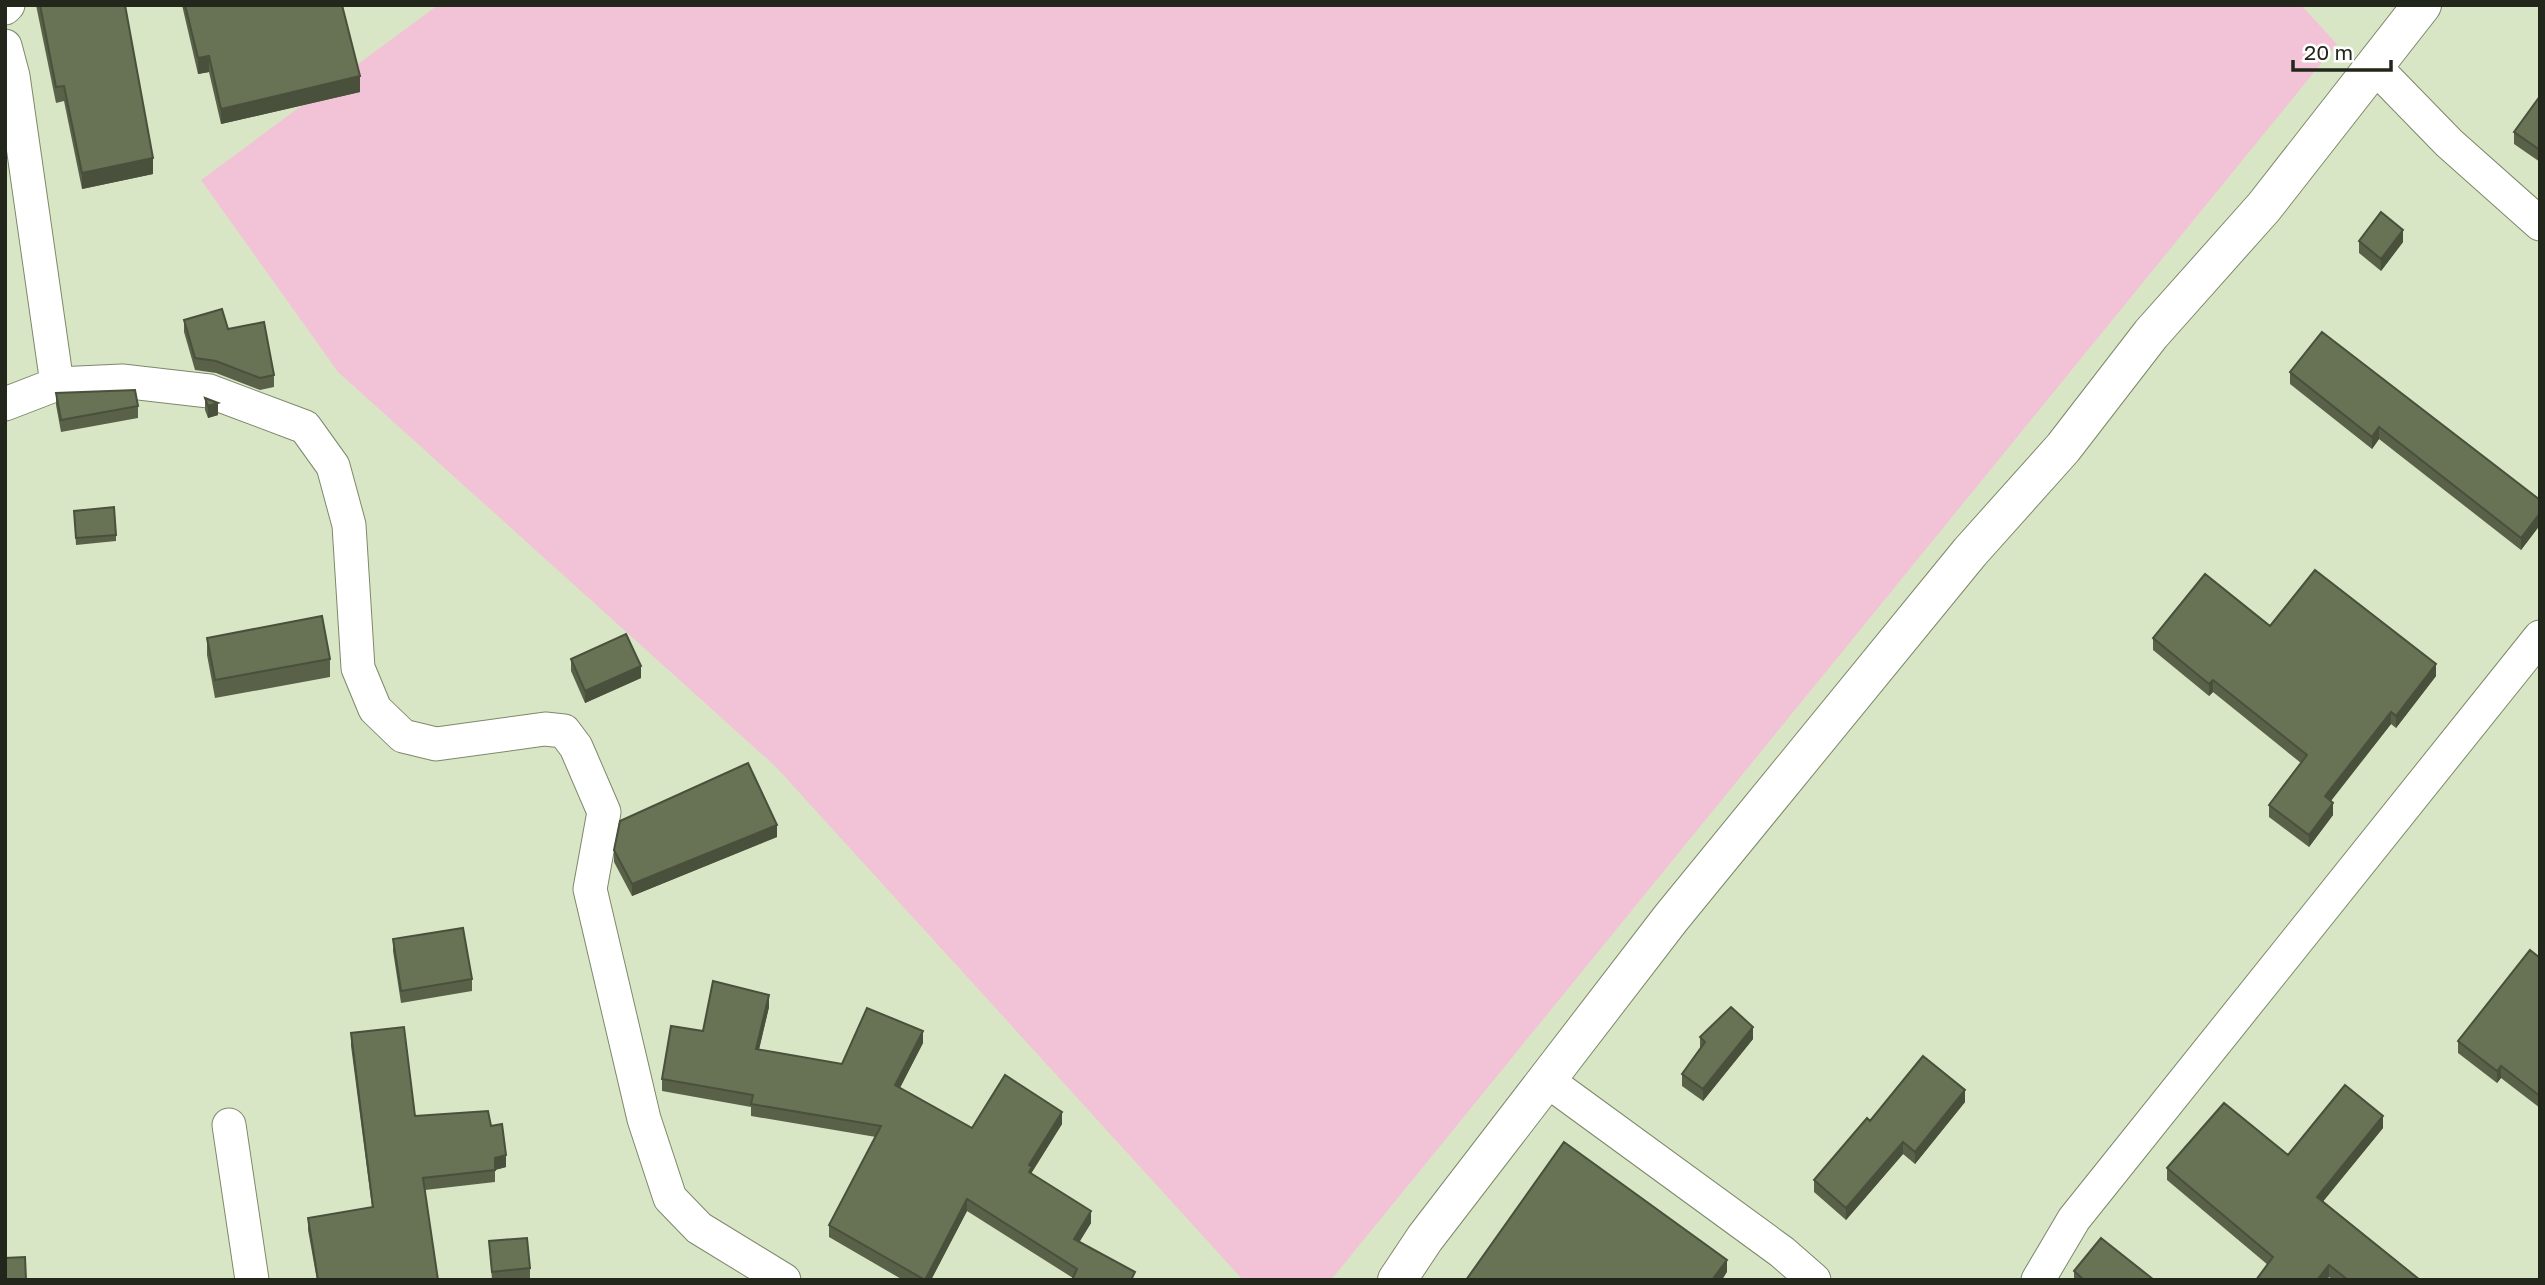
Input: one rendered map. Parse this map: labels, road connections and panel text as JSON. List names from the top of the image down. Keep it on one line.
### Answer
{"scale_bar":"20 m"}
